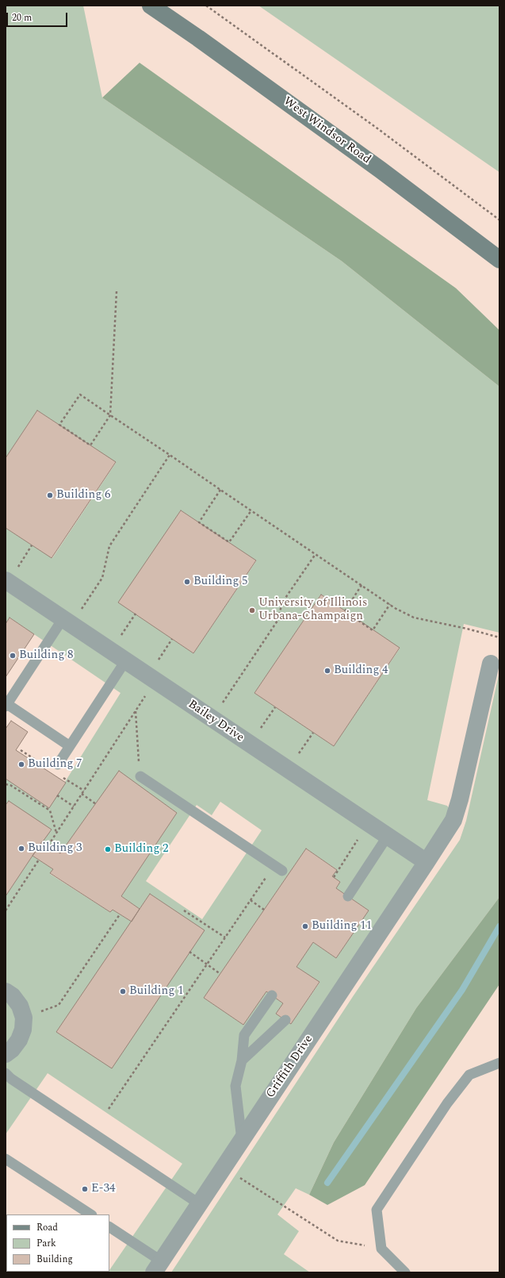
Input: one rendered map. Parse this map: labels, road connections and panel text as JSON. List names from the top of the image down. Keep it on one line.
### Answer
{"streets":{"main road":["West Windsor Road"],"street":["Bailey Drive","Griffith Drive"]},"crossings":[["Bailey Drive","Griffith Drive"]],"places":["Building 6","Building 5","University of Illinois Urbana-Champaign","Building 8","Building 4","Building 7","Building 3","Building 2","Building 11","Building 1","E-34"],"legend":["Road","Park","Building"],"scale_bar":"20 m"}
